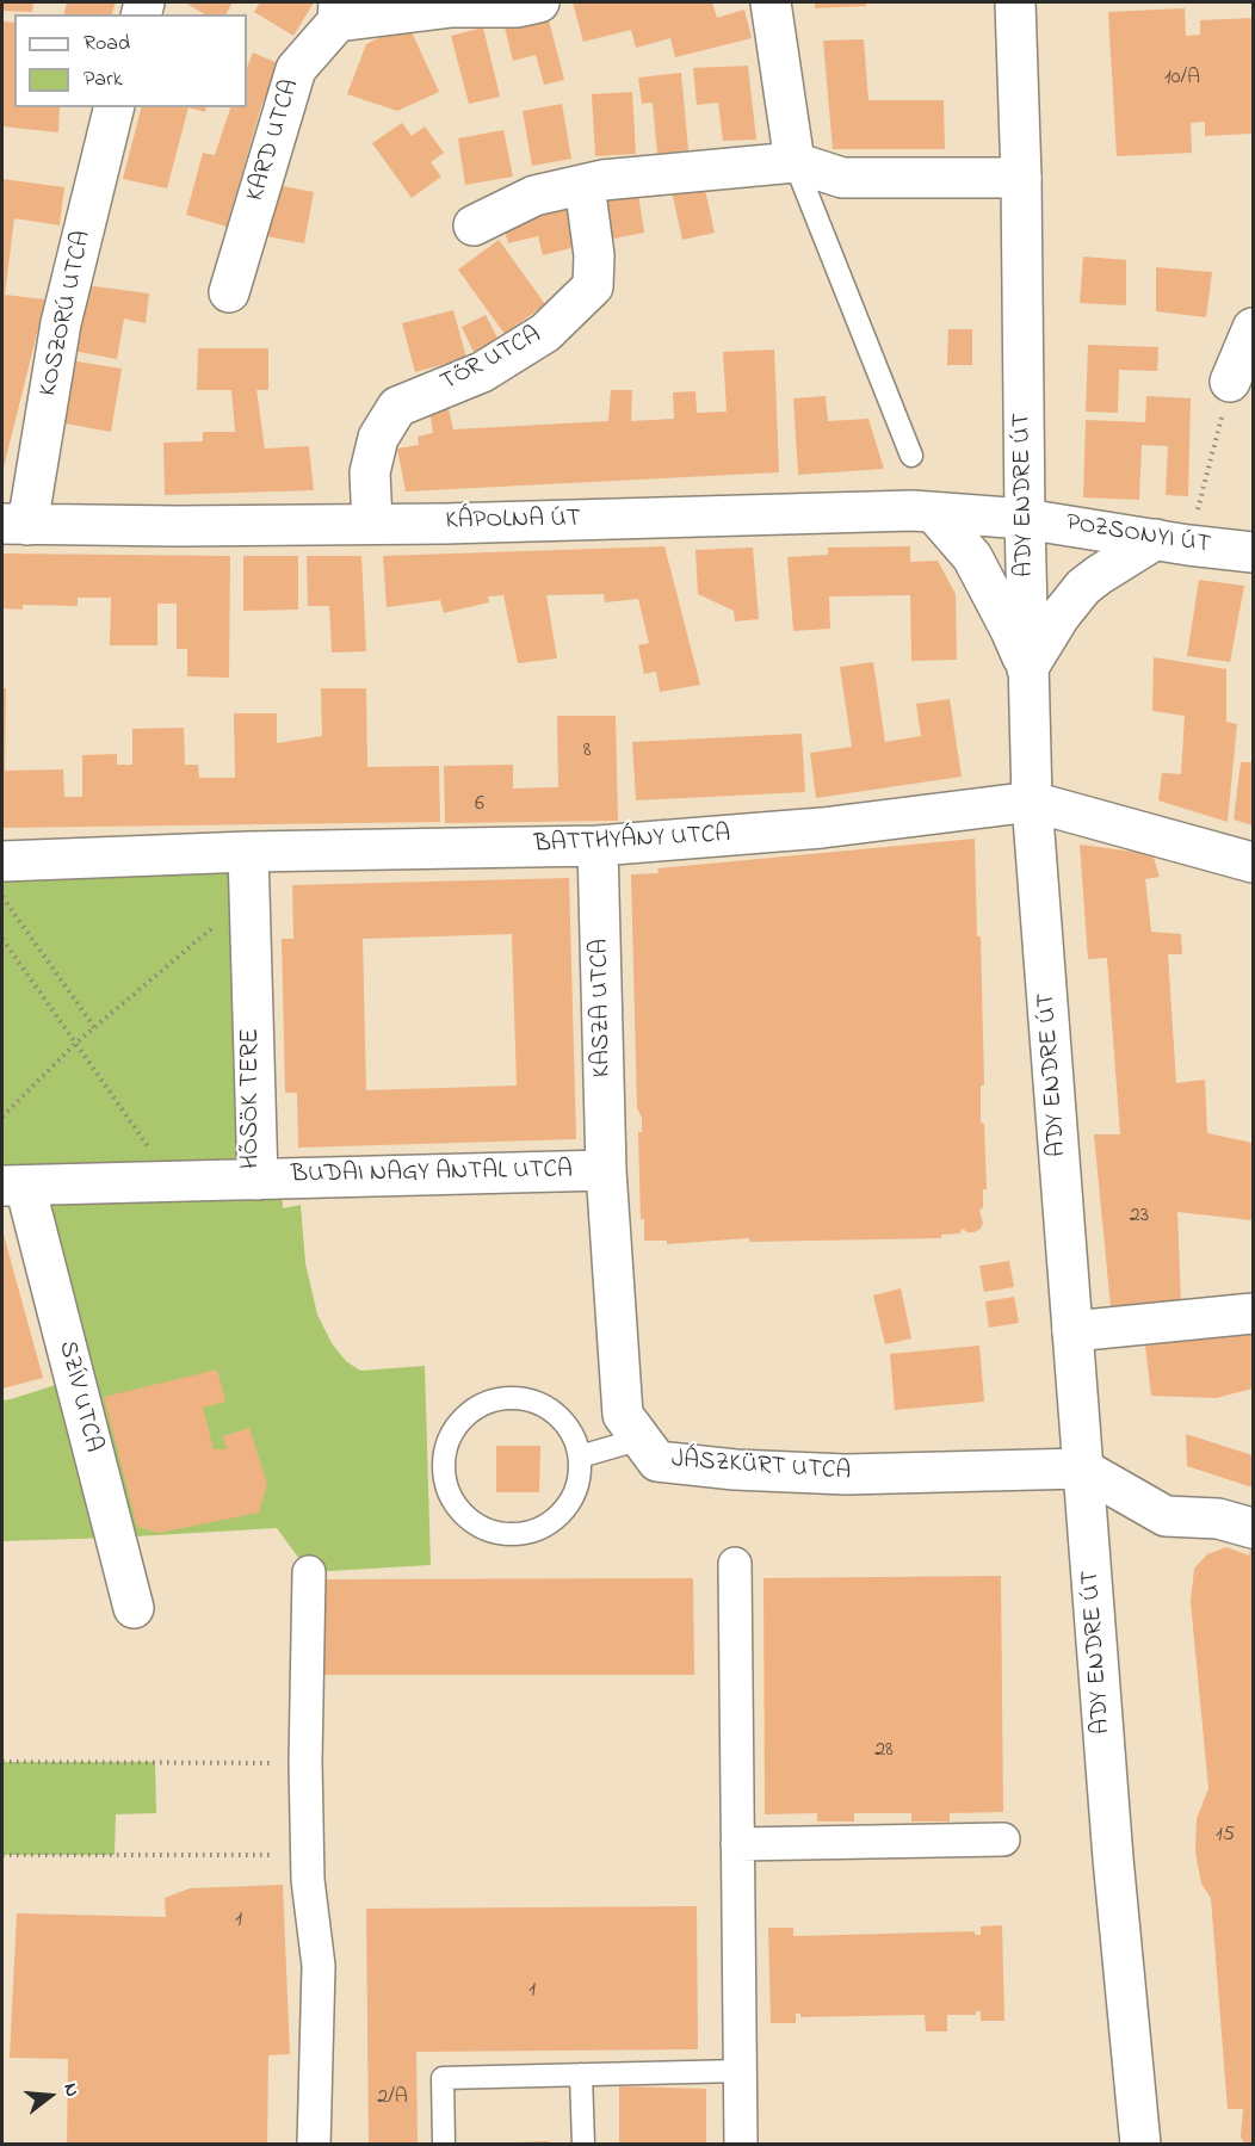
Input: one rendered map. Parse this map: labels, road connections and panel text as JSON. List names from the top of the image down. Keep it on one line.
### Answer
{"streets":{"street":["KARD UTCA","KOSZORÚ UTCA","TŐR UTCA","ADY ENDRE ÚT","KÁPOLNA ÚT","POZSONYI ÚT","BATTHYÁNY UTCA","KASZA UTCA","HŐSÖK TERE","BUDAI NAGY ANTAL UTCA","SZÍV UTCA","JÁSZKÜRT UTCA"]},"crossings":[["KOSZORÚ UTCA","KÁPOLNA ÚT"],["TŐR UTCA","KÁPOLNA ÚT"],["ADY ENDRE ÚT","KÁPOLNA ÚT"],["ADY ENDRE ÚT","POZSONYI ÚT"],["ADY ENDRE ÚT","BATTHYÁNY UTCA"],["ADY ENDRE ÚT","JÁSZKÜRT UTCA"],["KÁPOLNA ÚT","POZSONYI ÚT"],["BATTHYÁNY UTCA","KASZA UTCA"],["BATTHYÁNY UTCA","HŐSÖK TERE"],["KASZA UTCA","BUDAI NAGY ANTAL UTCA"],["KASZA UTCA","JÁSZKÜRT UTCA"],["HŐSÖK TERE","BUDAI NAGY ANTAL UTCA"],["HŐSÖK TERE","SZÍV UTCA"],["BUDAI NAGY ANTAL UTCA","JÁSZKÜRT UTCA"]],"house_numbers":["10/A","8","6","23","28","15","1","1","2/A"],"legend":["Road","Park"],"north":"right"}
